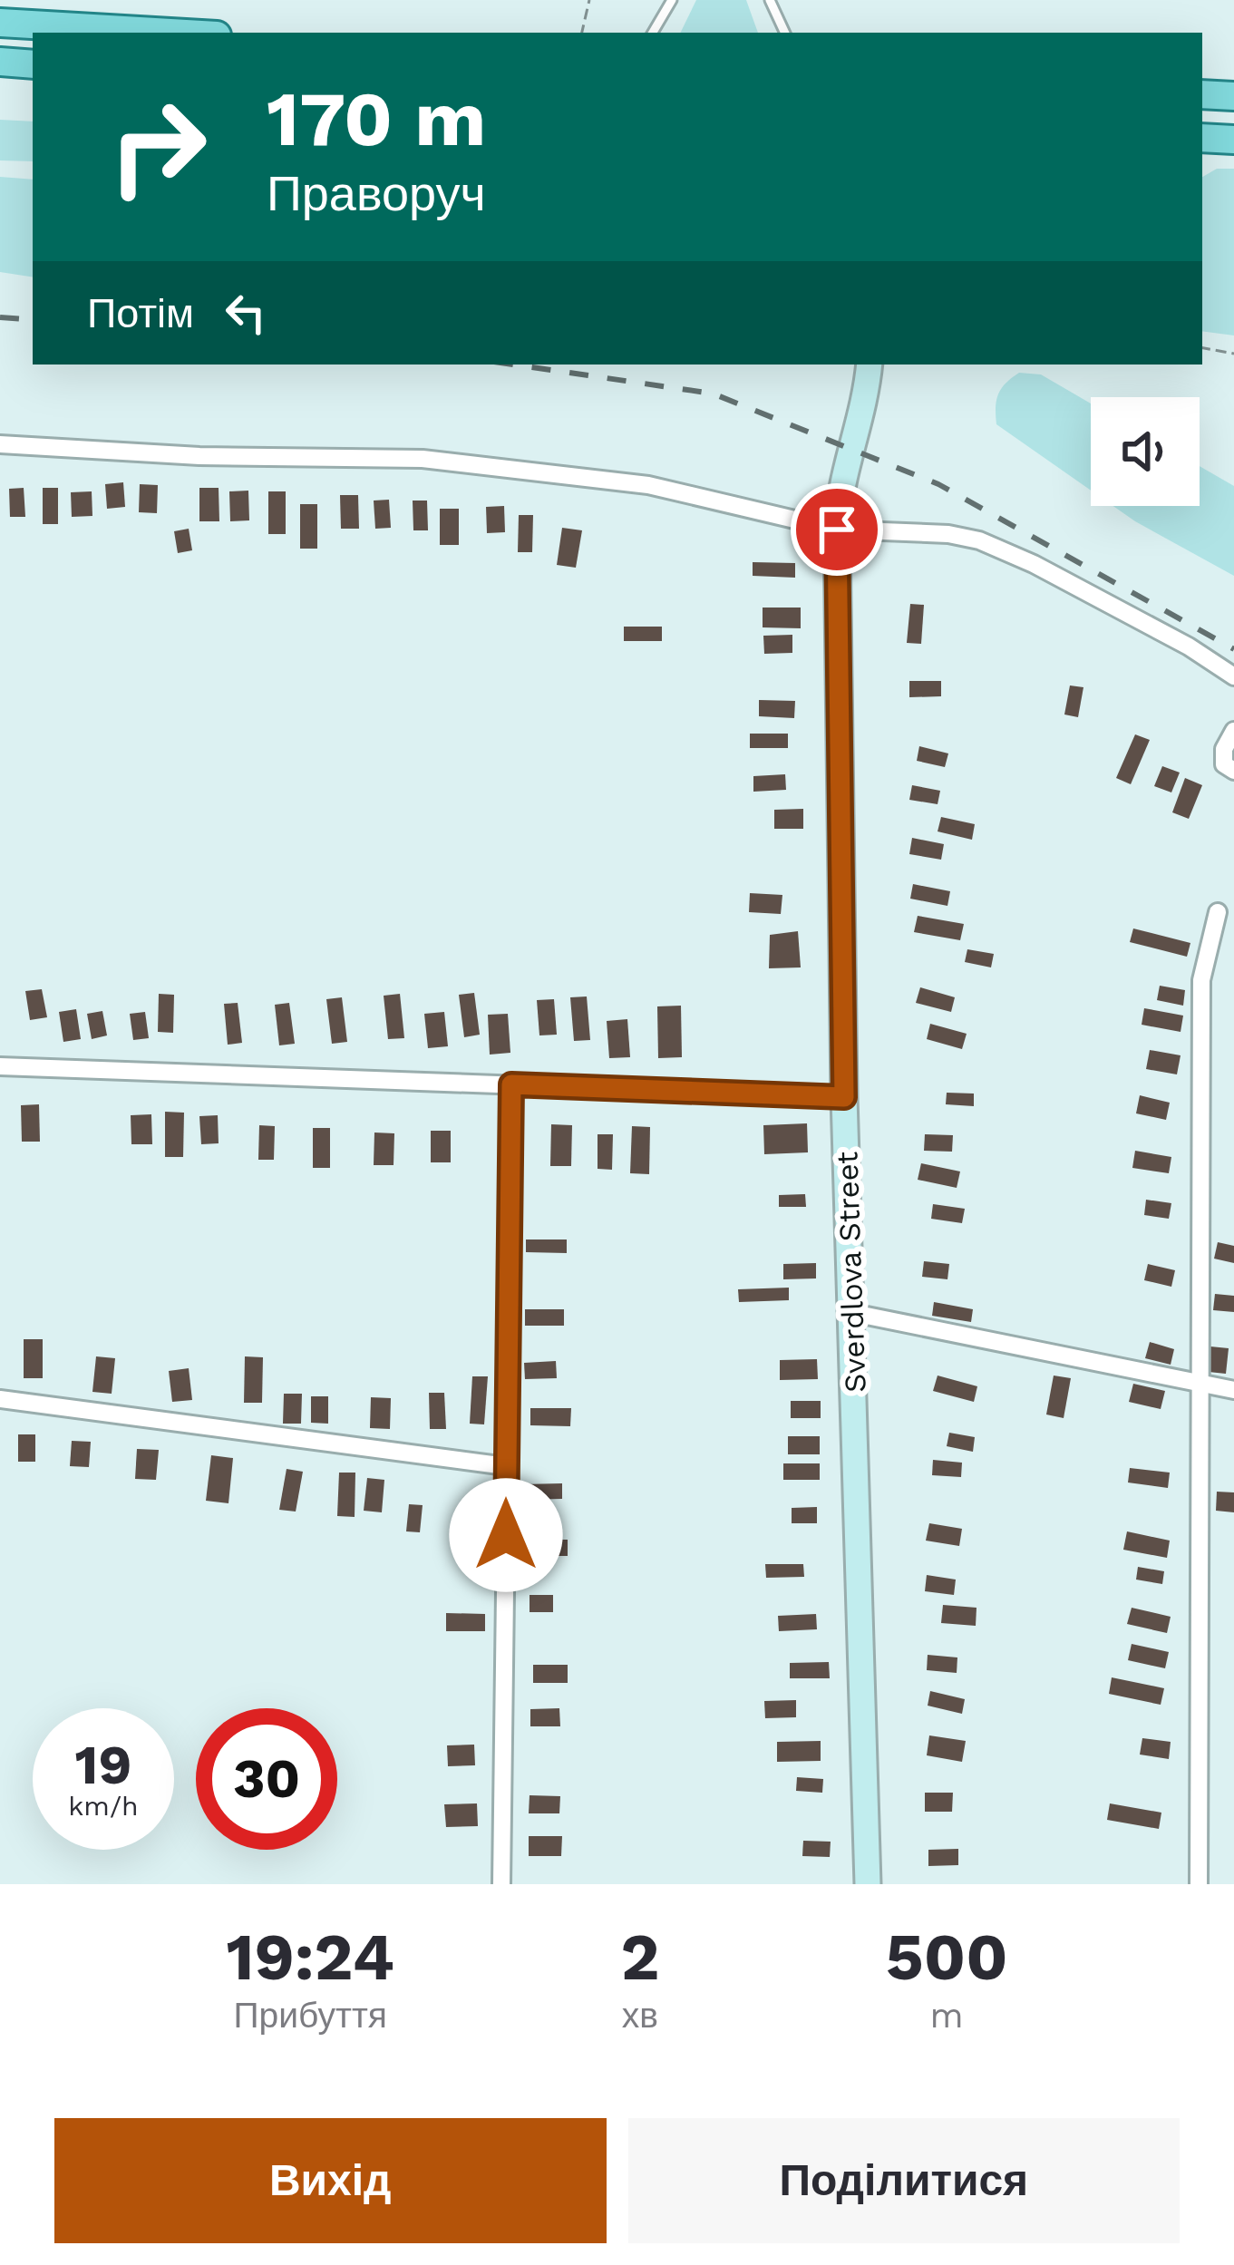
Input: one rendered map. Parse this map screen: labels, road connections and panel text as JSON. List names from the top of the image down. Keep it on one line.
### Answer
{"streets":{"street":["Sverdlova Street"]},"page":{"turn":["170 m","Праворуч"],"then":"Потім","speed":"19 km/h","limit":"30","eta":["19:24","Прибуття","2","хв","500","m"],"buttons":["Вихід","Поділитися"]}}
